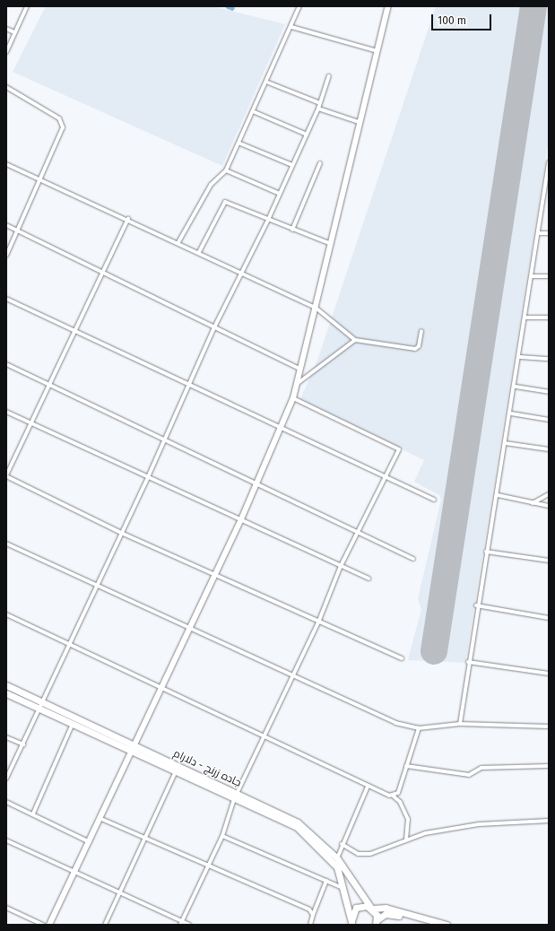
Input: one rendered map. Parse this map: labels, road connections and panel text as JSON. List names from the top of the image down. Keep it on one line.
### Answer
{"streets":{"highway":["جاده زرنج - دلارام"]},"scale_bar":"100 m"}
